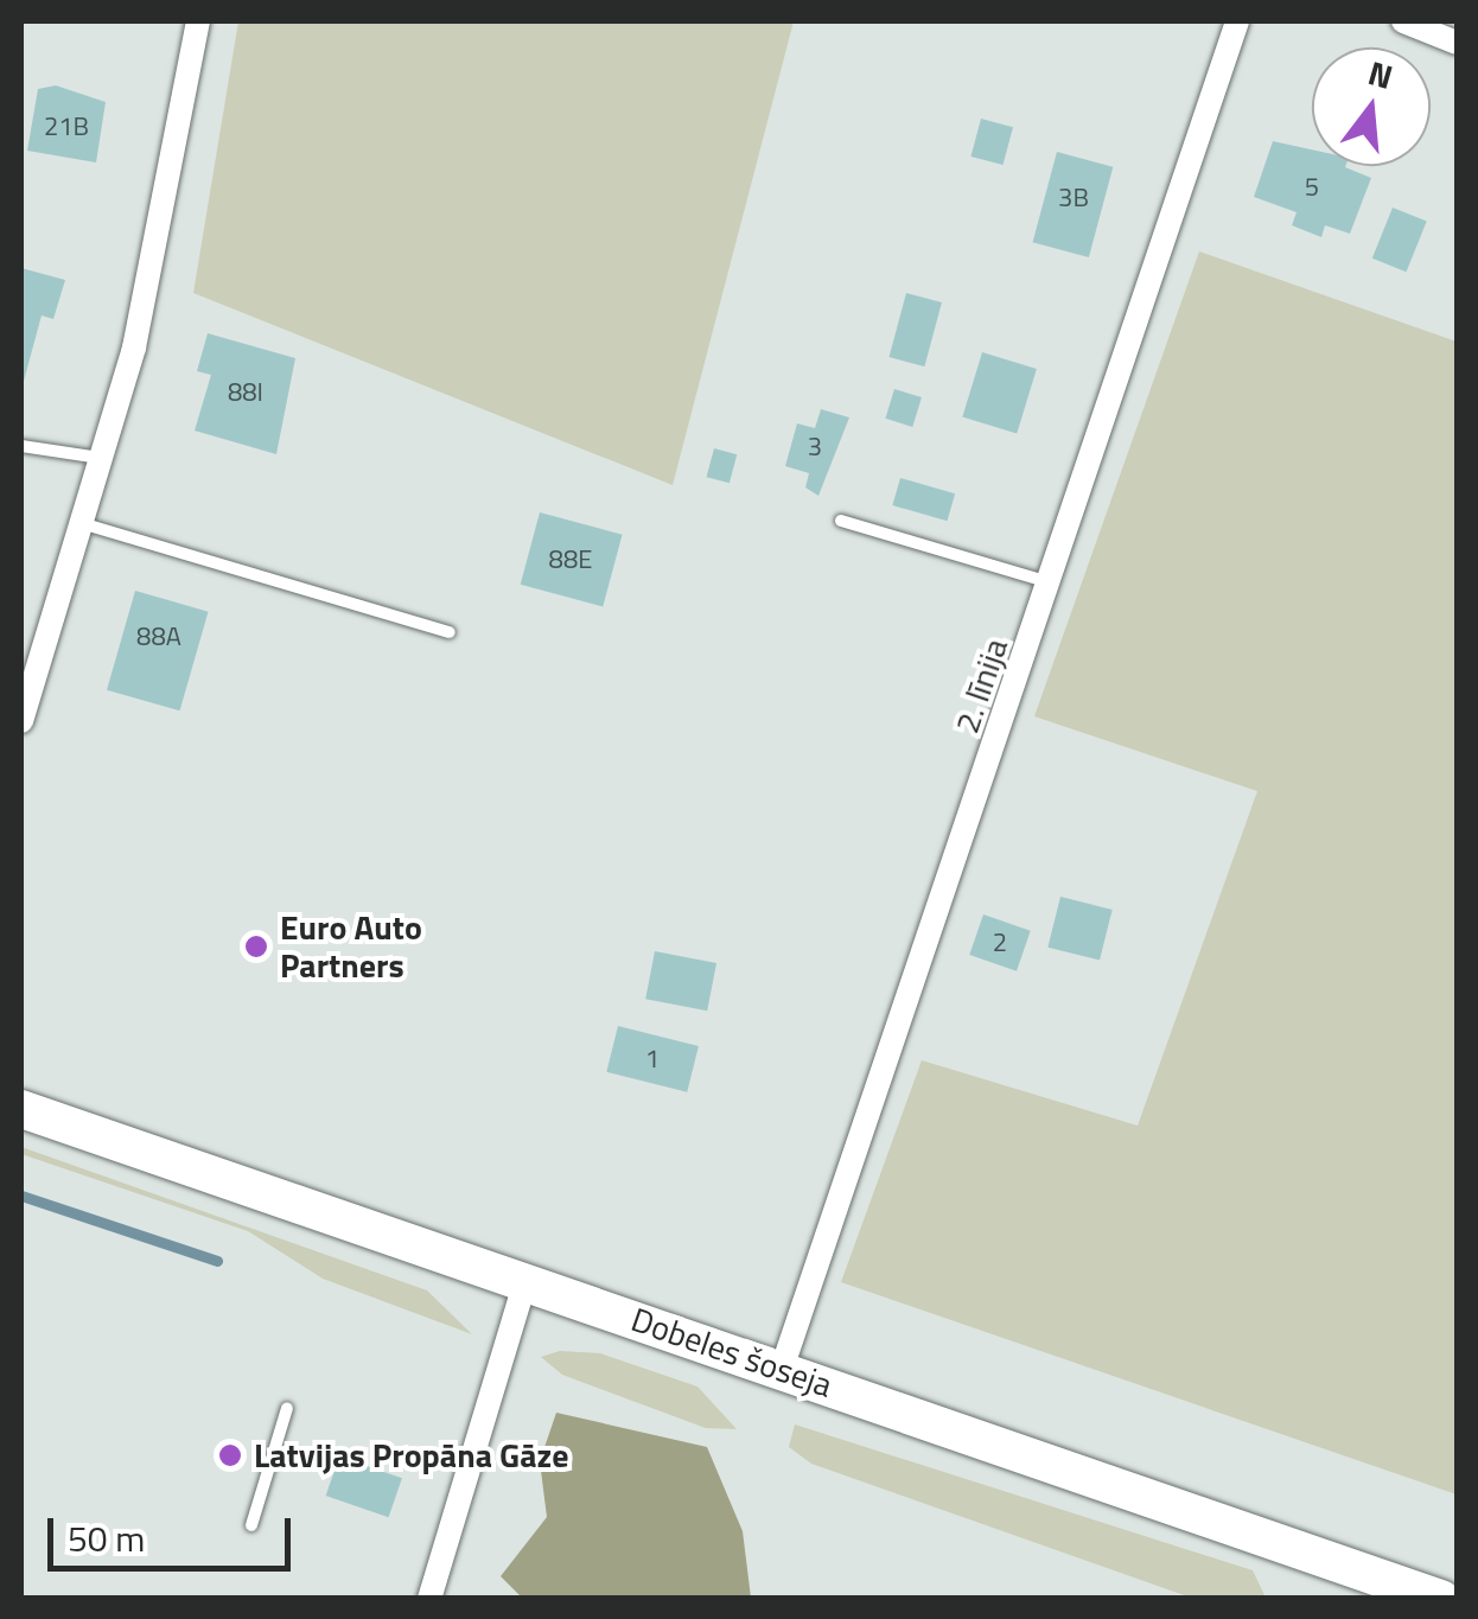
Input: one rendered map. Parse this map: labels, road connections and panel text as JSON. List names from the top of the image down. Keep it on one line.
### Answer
{"streets":{"main road":["Dobeles šoseja"],"street":["2. līnija"]},"crossings":[["2. līnija","Dobeles šoseja"]],"places":["Euro Auto Partners","Latvijas Propāna Gāze"],"house_numbers":["21B","5","3B","88I","3","88E","88A","2","1"],"scale_bar":"50 m","north":"top"}
